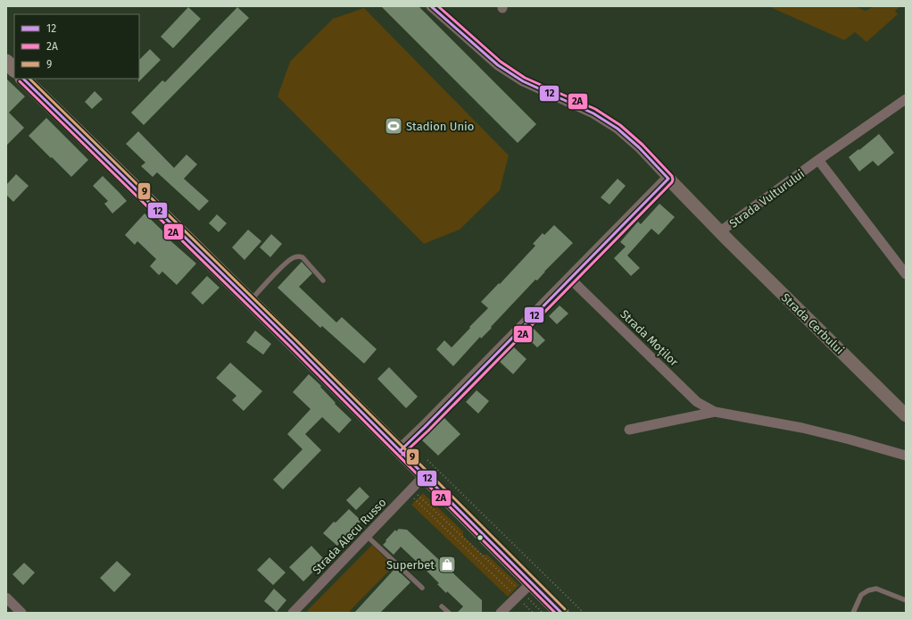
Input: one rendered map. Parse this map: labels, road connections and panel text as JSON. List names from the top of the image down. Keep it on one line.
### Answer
{"streets":{"street":["Strada Vulturului","Strada Cerbului","Strada Moților","Strada Alecu Russo"]},"crossings":[["Strada Vulturului","Strada Cerbului"]],"places":{"sports":["Stadion Unio"],"shop":["Superbet"]},"lines":["transit line 12","transit line 2A","transit line 9"],"legend":["12","2A","9"]}
